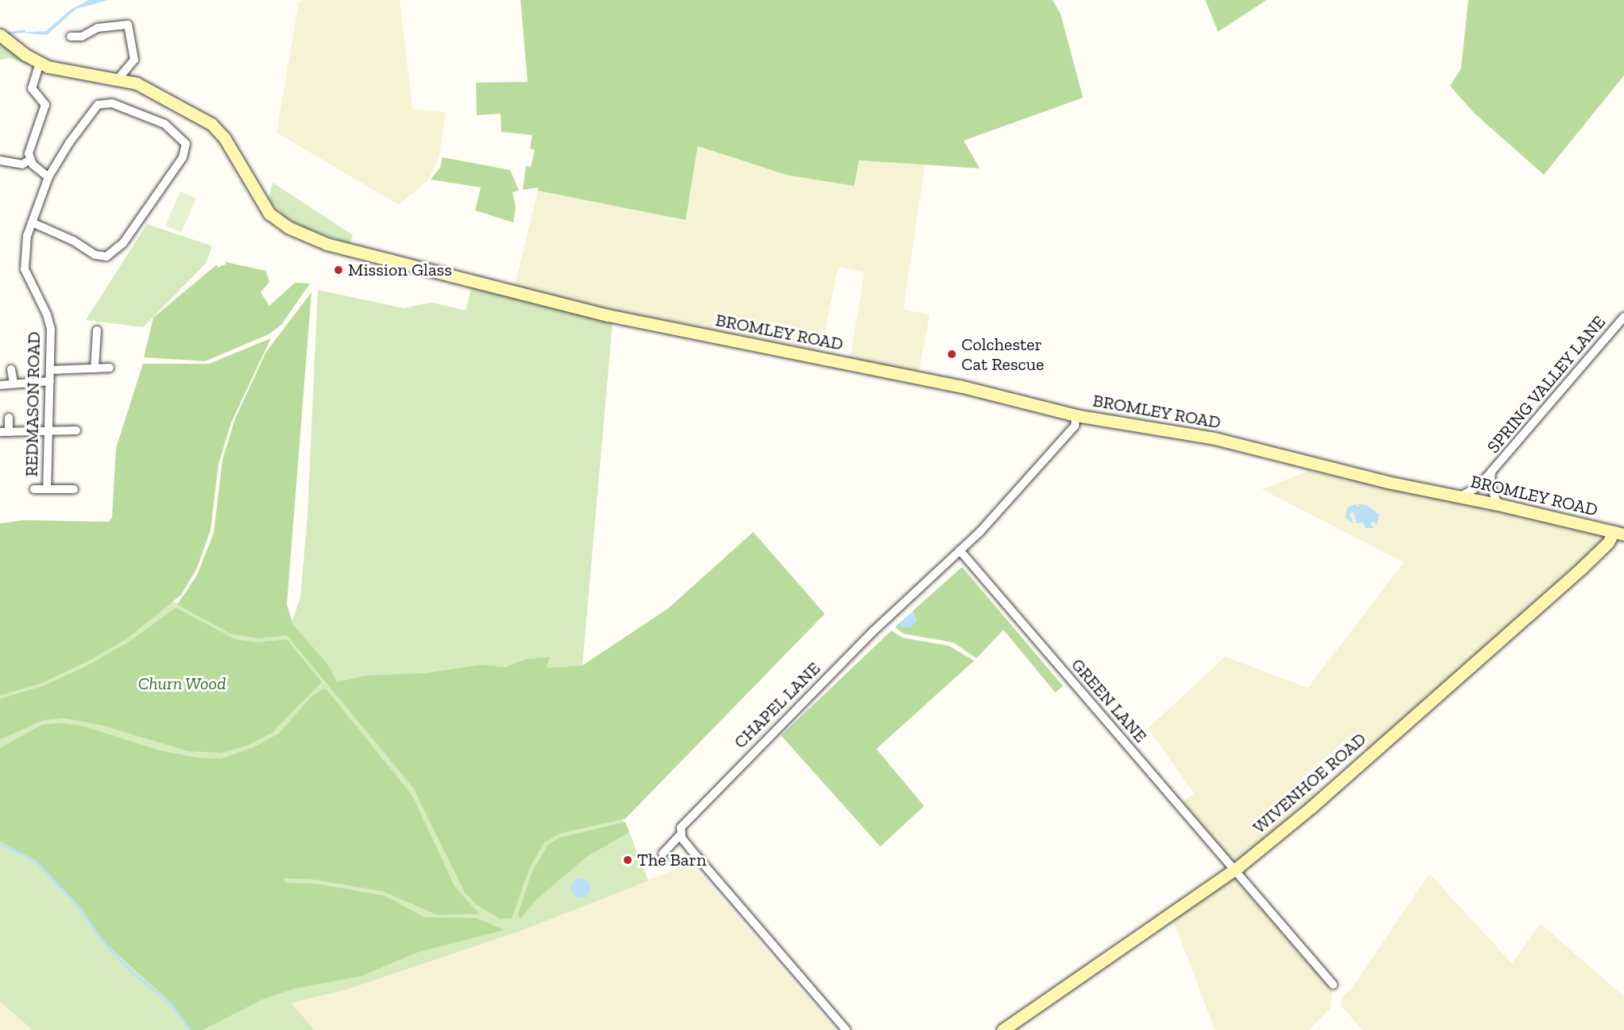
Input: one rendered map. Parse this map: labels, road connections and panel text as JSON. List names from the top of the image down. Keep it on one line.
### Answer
{"streets":{"street":["BROMLEY ROAD","SPRING VALLEY LANE","REDMASON ROAD","GREEN LANE","CHAPEL LANE","WIVENHOE ROAD"]},"crossings":[["BROMLEY ROAD","SPRING VALLEY LANE"],["BROMLEY ROAD","CHAPEL LANE"],["BROMLEY ROAD","WIVENHOE ROAD"],["GREEN LANE","CHAPEL LANE"],["GREEN LANE","WIVENHOE ROAD"]],"parks":["Churn Wood"],"places":["Mission Glass","Colchester Cat Rescue","The Barn"]}
